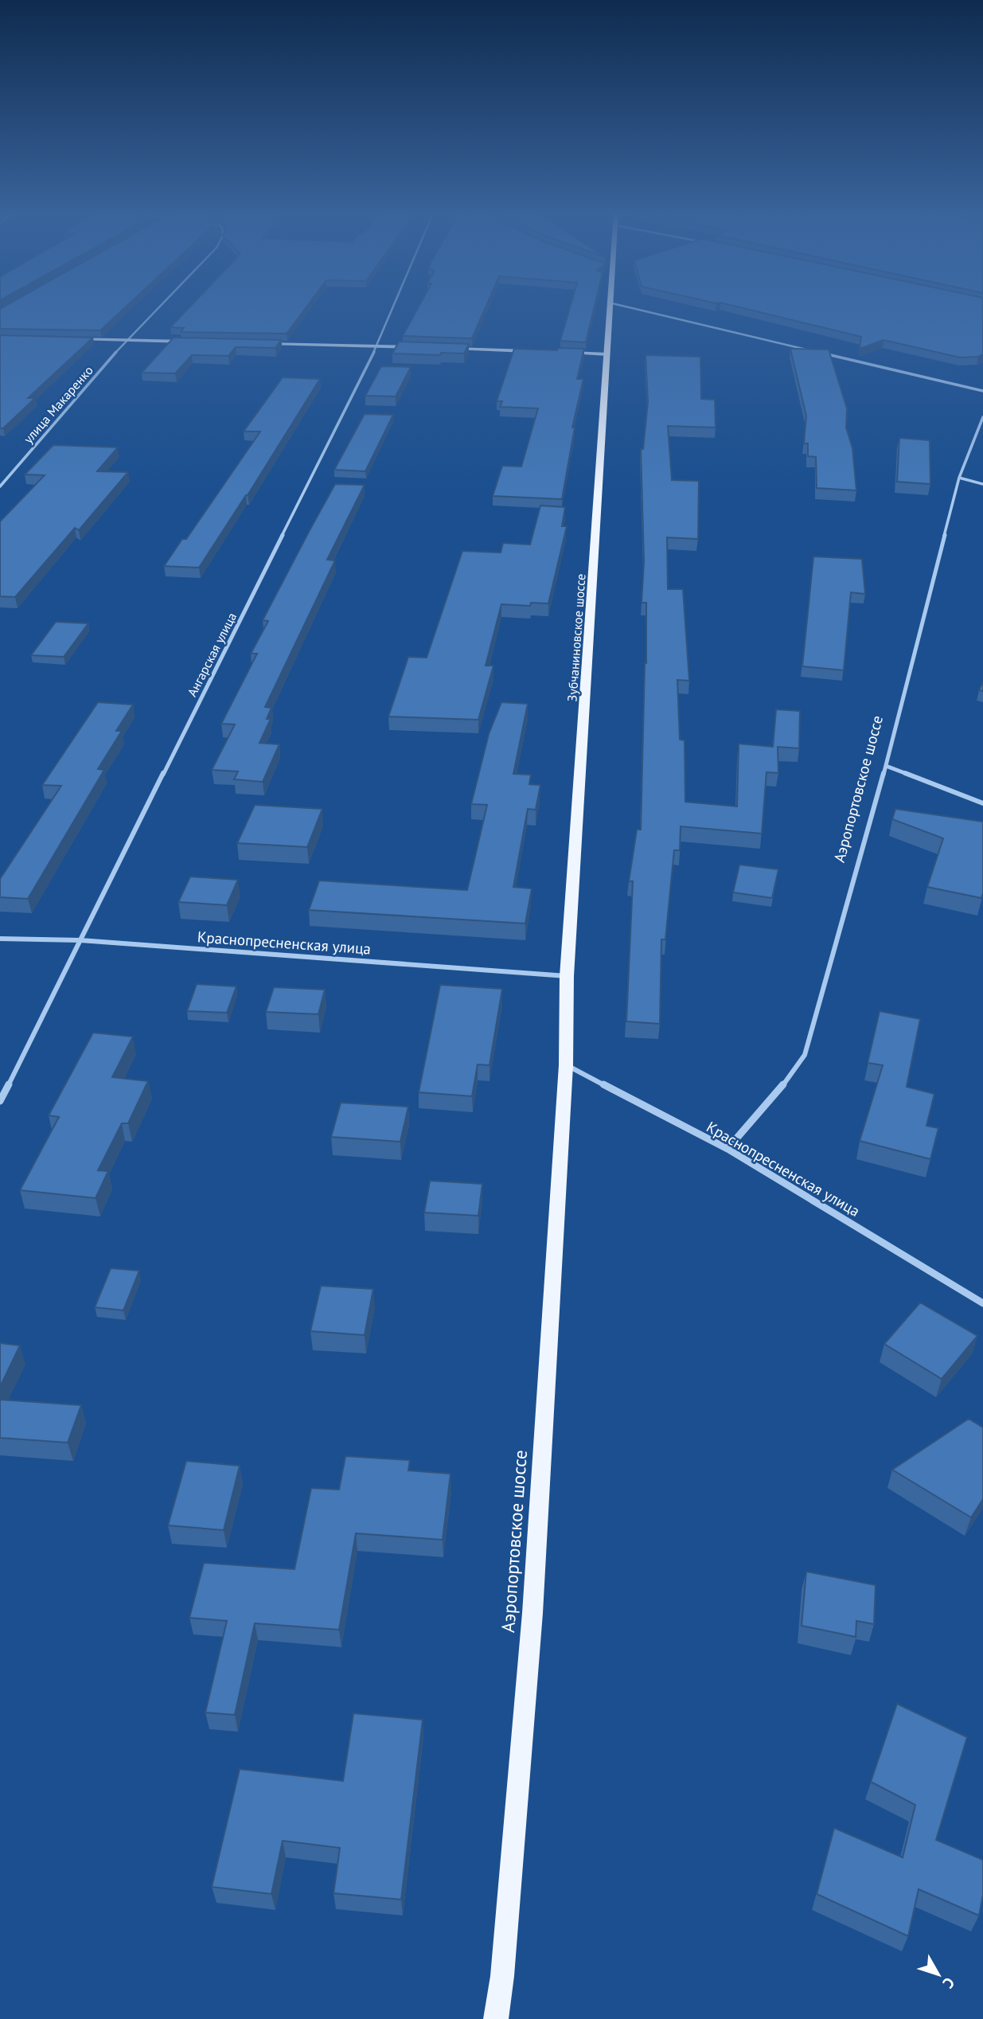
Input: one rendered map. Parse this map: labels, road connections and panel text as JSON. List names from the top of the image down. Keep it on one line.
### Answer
{"streets":{"main road":["Зубчаниновское шоссе","Аэропортовское шоссе"],"street":["улица Макаренко","Ангарская улица","Краснопресненская улица"]},"crossings":[["Зубчаниновское шоссе","Аэропортовское шоссе"],["Зубчаниновское шоссе","Краснопресненская улица"],["Ангарская улица","Краснопресненская улица"],["Аэропортовское шоссе","Краснопресненская улица"]],"north":"bottom right"}
